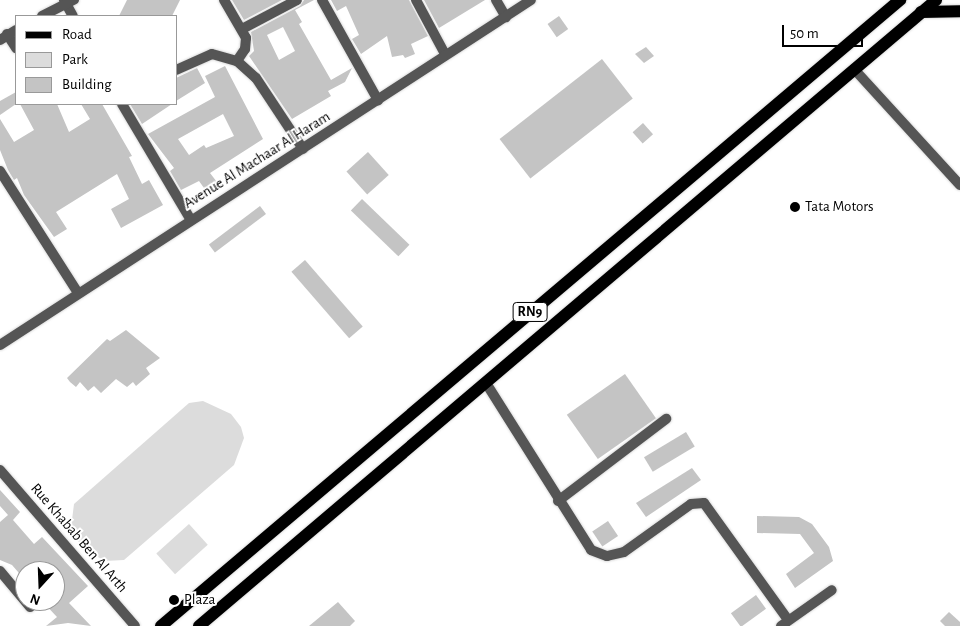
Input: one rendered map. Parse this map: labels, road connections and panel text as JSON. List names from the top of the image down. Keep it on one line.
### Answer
{"streets":{"main road":["RN9"],"street":["Avenue Al Machaar Al Haram","Rue Khabab Ben Al Arth"]},"places":["Tata Motors","Plaza"],"legend":["Road","Park","Building"],"scale_bar":"50 m","north":"bottom"}
